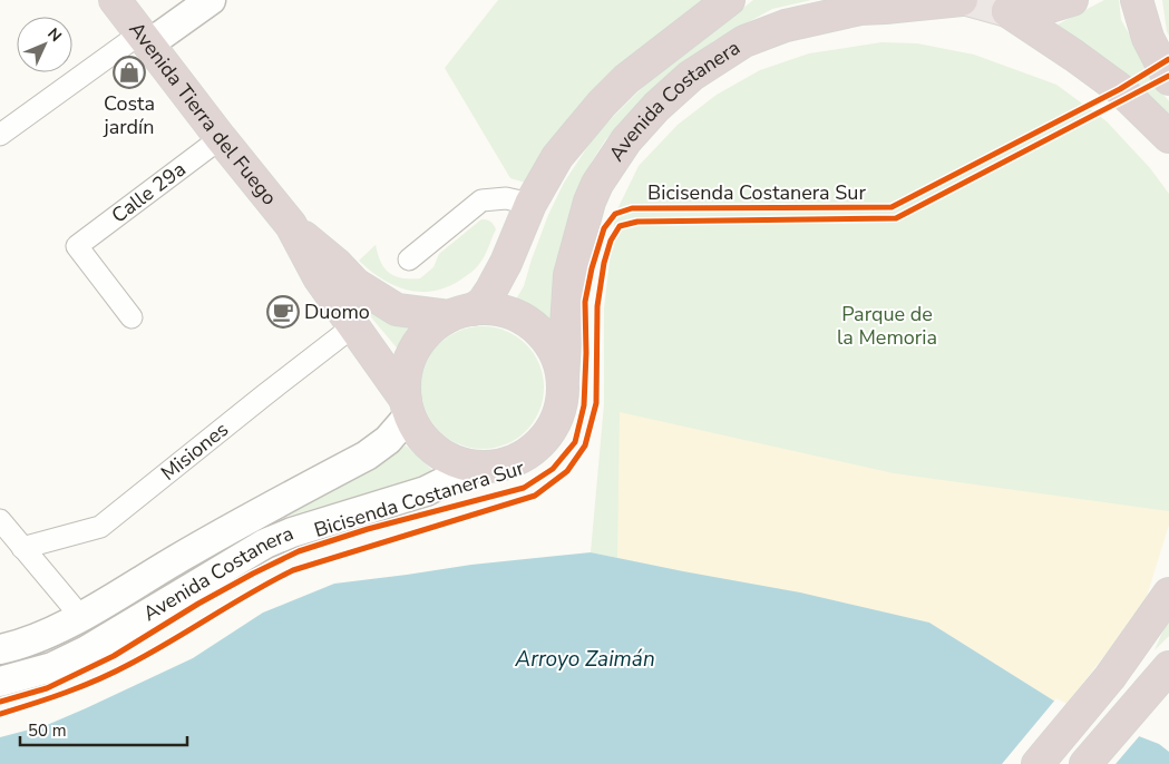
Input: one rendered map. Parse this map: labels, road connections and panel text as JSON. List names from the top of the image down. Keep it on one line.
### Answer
{"streets":{"highway":["Avenida Costanera","Avenida Tierra del Fuego"],"street":["Calle 29a","Misiones"],"cycle path":["Bicisenda Costanera Sur"]},"crossings":[["Avenida Costanera","Avenida Tierra del Fuego"],["Avenida Tierra del Fuego","Calle 29a"],["Avenida Tierra del Fuego","Misiones"]],"water":["Arroyo Zaimán"],"parks":["Parque de la Memoria"],"places":{"shop":["Costa jardín"],"cafe":["Duomo"]},"scale_bar":"50 m","north":"top right"}
